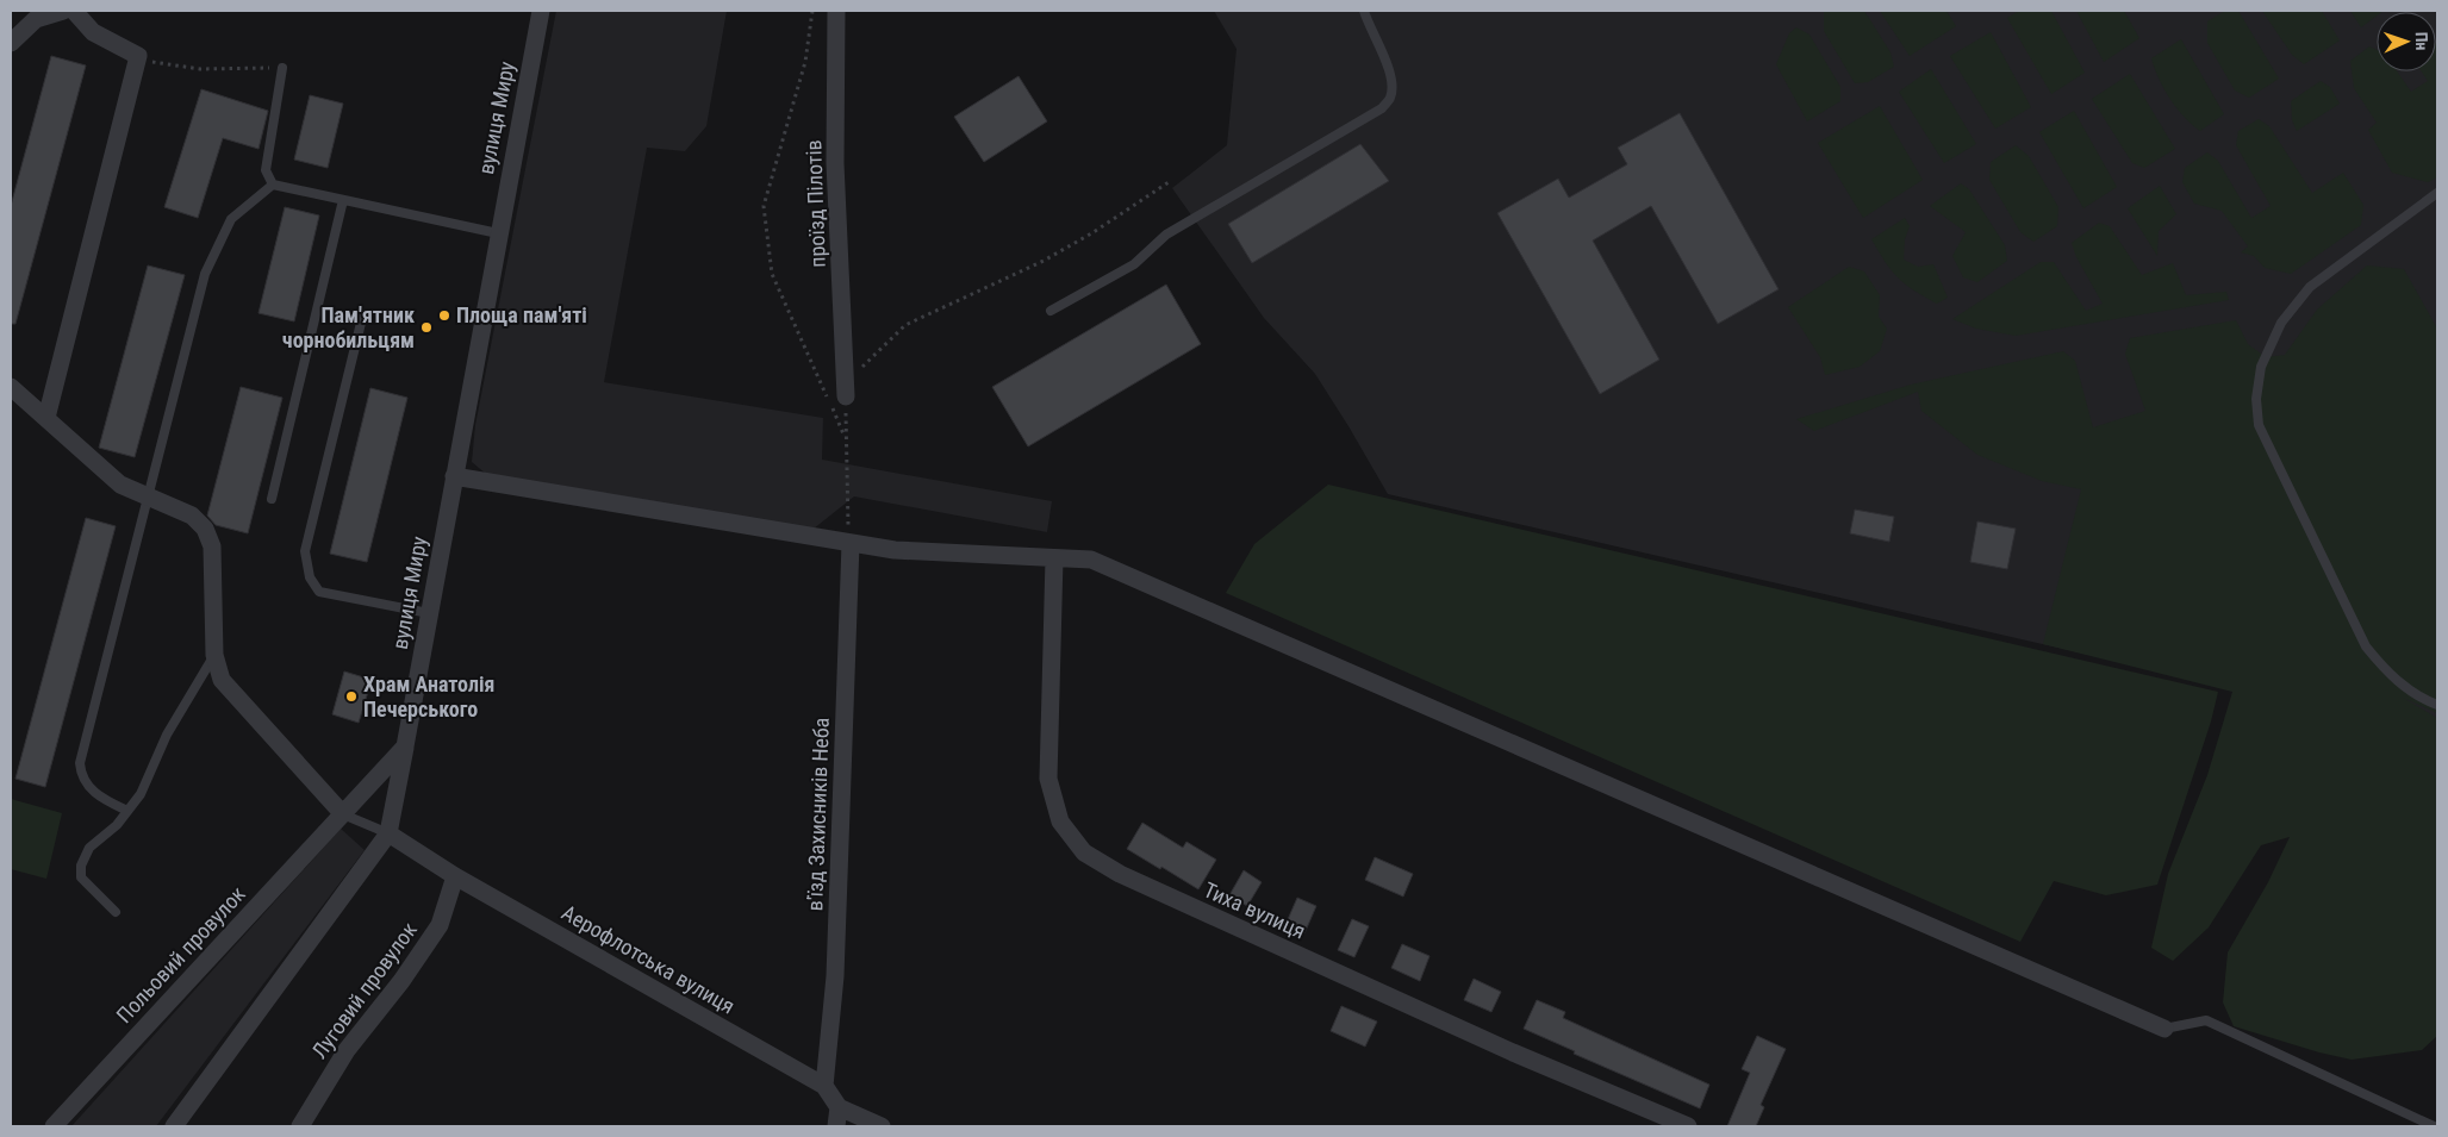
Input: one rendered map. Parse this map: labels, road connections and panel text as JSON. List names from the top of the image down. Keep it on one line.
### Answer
{"streets":{"street":["вулиця Миру","проїзд Пілотів","в'їзд Захисників Неба","Тиха вулиця","Польовий провулок","Аерофлотська вулиця","Луговий провулок"]},"crossings":[["вулиця Миру","Аерофлотська вулиця"],["в'їзд Захисників Неба","Аерофлотська вулиця"],["Аерофлотська вулиця","Луговий провулок"]],"places":["Площа пам'яті","Пам'ятник чорнобильцям","Храм Анатолія Печерського"],"north":"right"}
